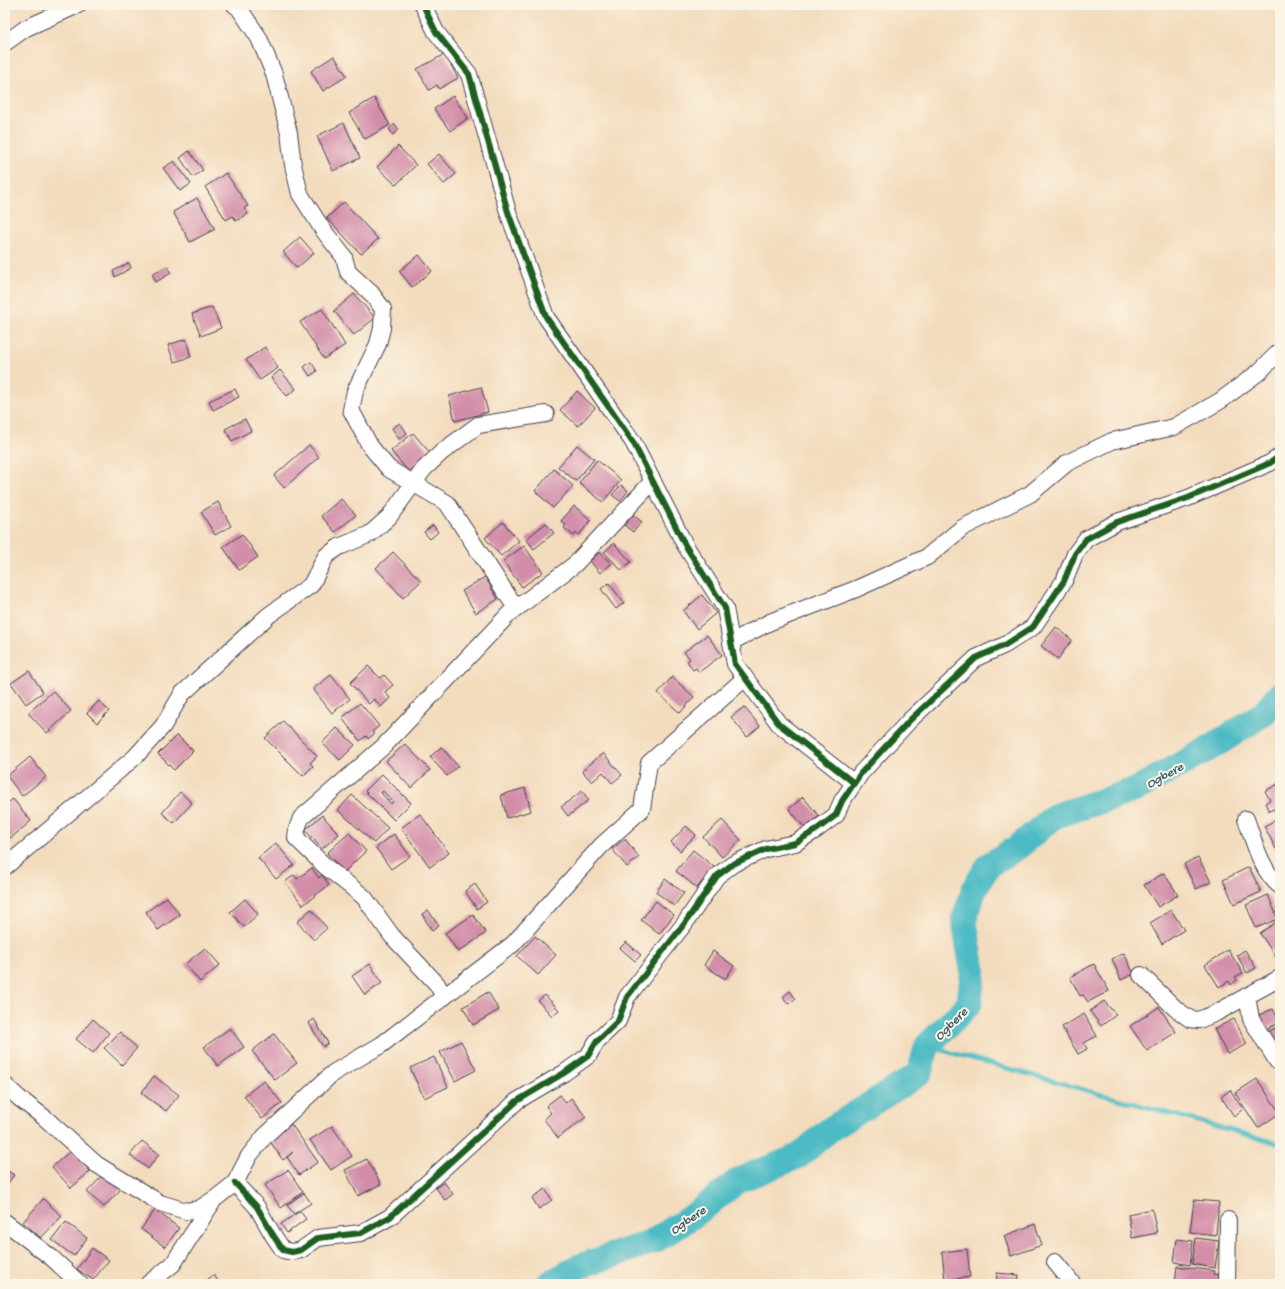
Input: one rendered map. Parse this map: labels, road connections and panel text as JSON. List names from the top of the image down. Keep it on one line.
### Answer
{"water":["Ogbere"]}
